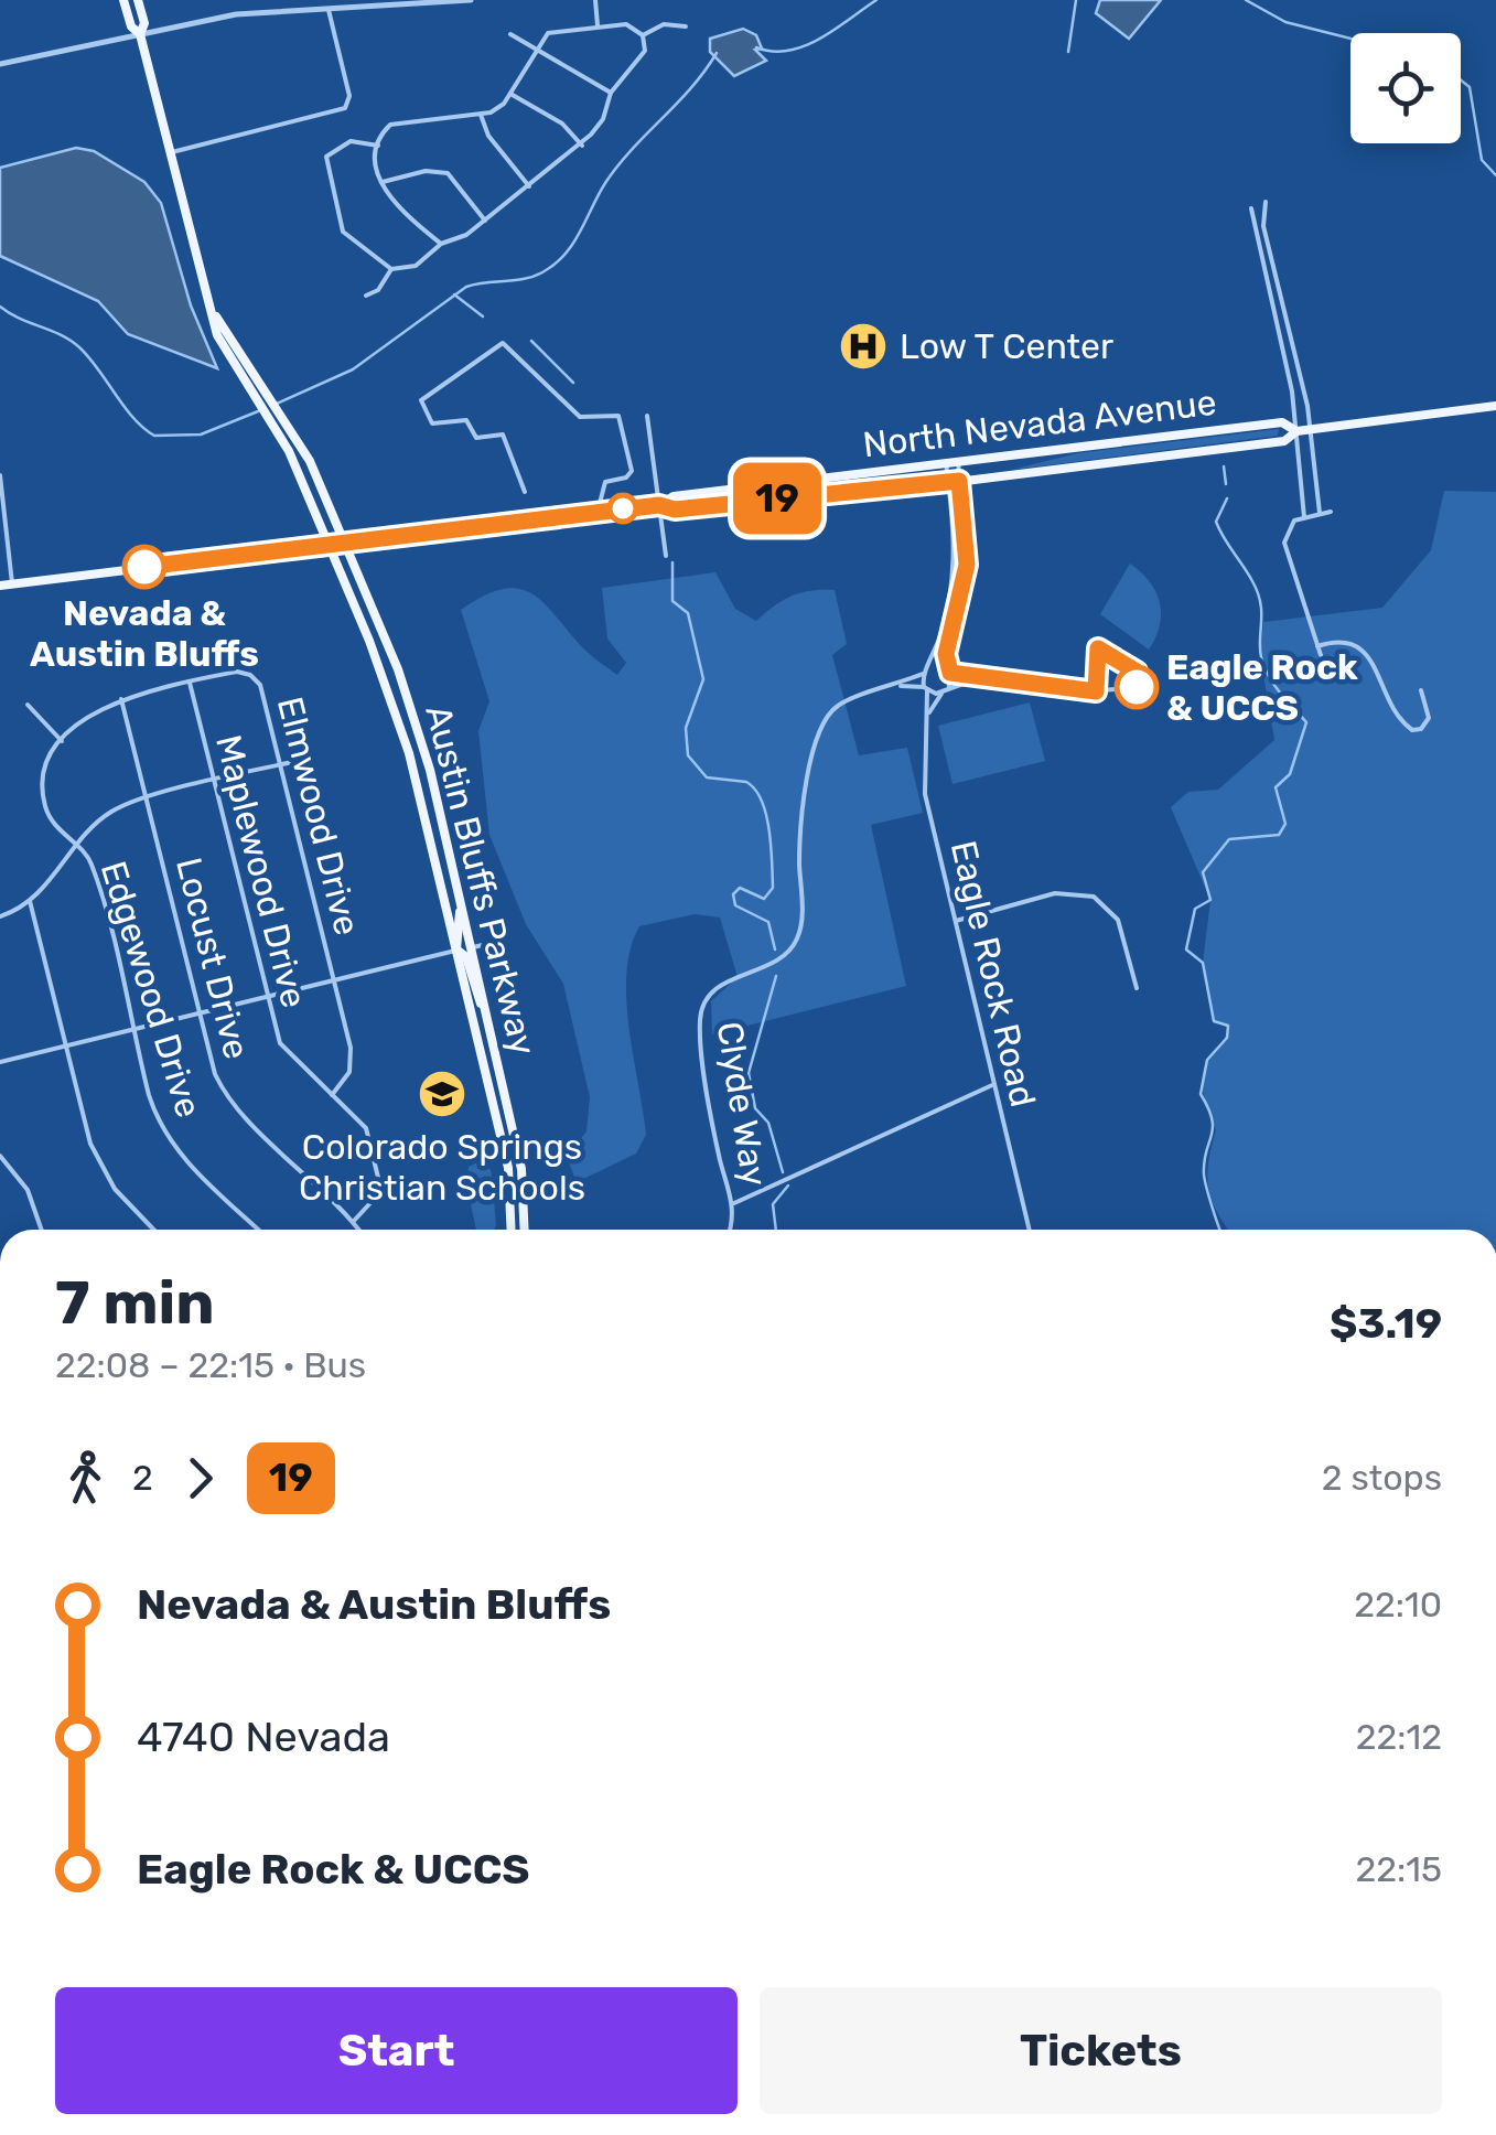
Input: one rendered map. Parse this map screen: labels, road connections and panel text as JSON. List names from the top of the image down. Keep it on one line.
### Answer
{"streets":{"main road":["North Nevada Avenue","Austin Bluffs Parkway"],"street":["Elmwood Drive","Maplewood Drive","Locust Drive","Eagle Rock Road","Edgewood Drive","Clyde Way"]},"crossings":[["North Nevada Avenue","Austin Bluffs Parkway"],["Elmwood Drive","Maplewood Drive"],["Elmwood Drive","Locust Drive"],["Elmwood Drive","Edgewood Drive"],["Maplewood Drive","Locust Drive"]],"places":{"hospital":["Low T Center"],"other":["Nevada & Austin Bluffs","Eagle Rock & UCCS"],"school or university":["Colorado Springs Christian Schools"]},"lines":["bus line 19"],"page":{"on_map":"19","heading":["7 min","22:08 – 22:15 · Bus","$3.19"],"legs":["2","19","2 stops"],"list":[{"name":"Nevada & Austin Bluffs","value":"22:10"},{"name":"4740 Nevada","value":"22:12"},{"name":"Eagle Rock & UCCS","value":"22:15"}],"buttons":["Start","Tickets"]}}
